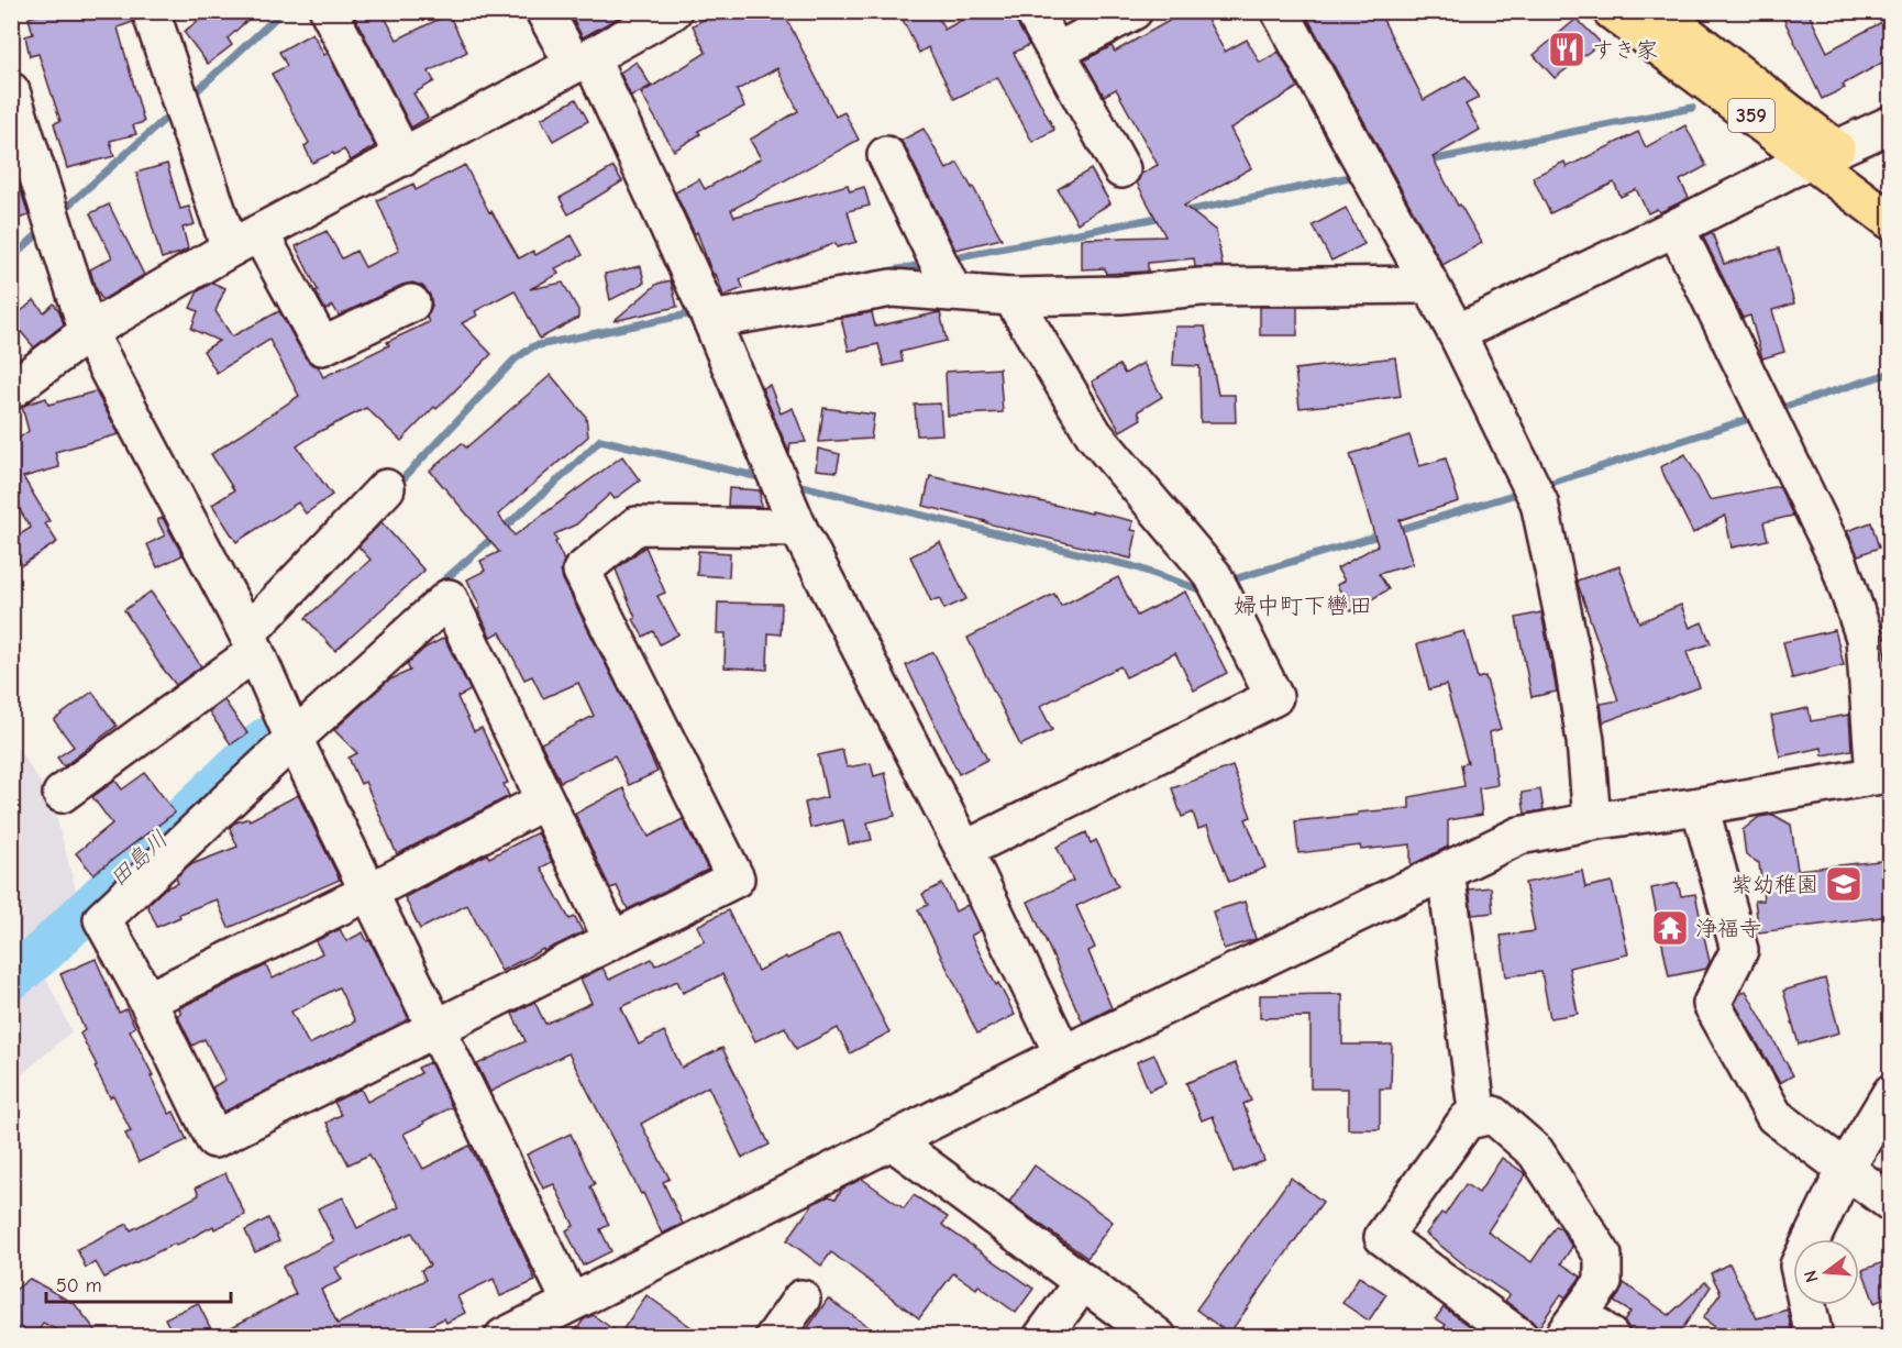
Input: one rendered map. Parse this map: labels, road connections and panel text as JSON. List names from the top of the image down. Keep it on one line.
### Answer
{"streets":{"highway":["359"]},"districts":["婦中町下轡田"],"water":["田島川"],"places":{"restaurant":["すき家"],"school or university":["紫幼稚園"],"temple":["浄福寺"]},"scale_bar":"50 m","north":"left"}
